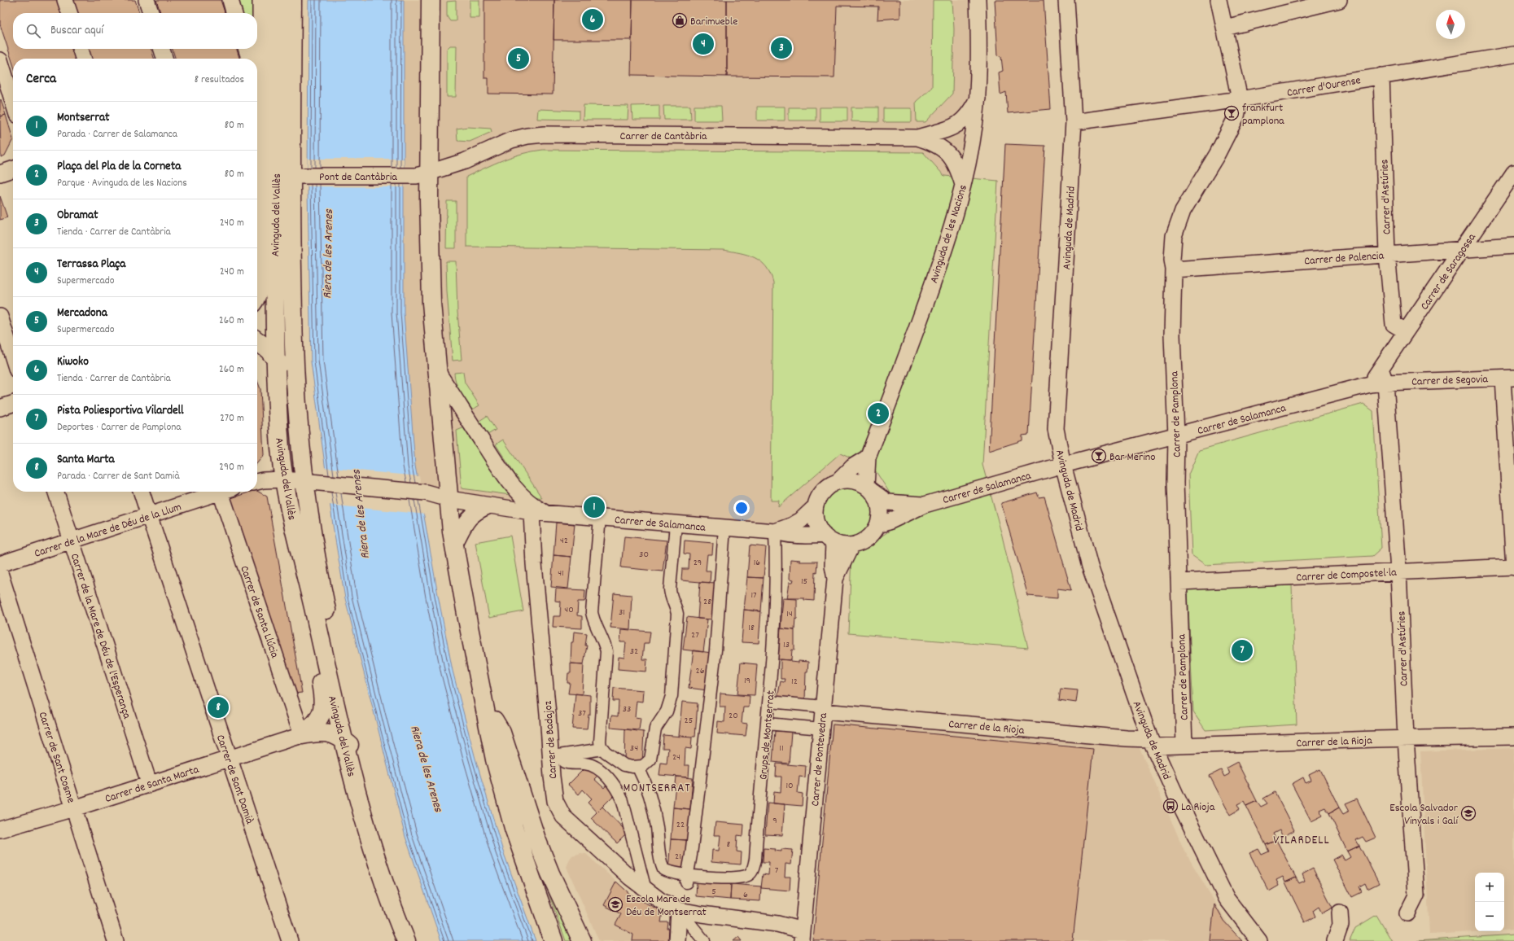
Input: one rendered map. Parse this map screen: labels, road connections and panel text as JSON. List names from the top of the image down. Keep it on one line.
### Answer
{"streets":{"main road":["Avinguda del Vallès"],"street":["Carrer d'Ourense","Carrer de Cantàbria","Pont de Cantàbria","Carrer d'Astúries","Avinguda de Madrid","Avinguda de les Nacions","Carrer de Palencia","Carrer de Saragossa","Carrer de Segovia","Carrer de Pamplona","Carrer de Salamanca","Carrer de la Mare de Déu de la Llum","Carrer de Compostel·la","Carrer de Santa Llúcia","Carrer de la Mare de Déu de l'Esperança","Carrer de la Rioja","Grups de Montserrat","Carrer de Badajoz","Carrer de Sant Cosme","Carrer de Pontevedra","Carrer de Sant Damià","Carrer de Santa Marta"]},"crossings":[["Carrer d'Ourense","Carrer d'Astúries"],["Carrer d'Ourense","Avinguda de Madrid"],["Carrer d'Ourense","Carrer de Pamplona"],["Carrer de Cantàbria","Pont de Cantàbria"],["Carrer de Cantàbria","Avinguda de les Nacions"],["Pont de Cantàbria","Avinguda del Vallès"],["Carrer d'Astúries","Carrer de Palencia"],["Carrer d'Astúries","Carrer de Saragossa"],["Carrer d'Astúries","Carrer de Segovia"],["Carrer d'Astúries","Carrer de Salamanca"],["Carrer d'Astúries","Carrer de Compostel·la"],["Carrer d'Astúries","Carrer de la Rioja"],["Avinguda del Vallès","Carrer de Salamanca"],["Avinguda de Madrid","Carrer de Salamanca"],["Avinguda de Madrid","Carrer de la Rioja"],["Avinguda de les Nacions","Carrer de Salamanca"],["Avinguda de les Nacions","Carrer de Pontevedra"],["Carrer de Palencia","Carrer de Saragossa"],["Carrer de Palencia","Carrer de Pamplona"],["Carrer de Saragossa","Carrer de Segovia"],["Carrer de Saragossa","Carrer de Salamanca"],["Carrer de Segovia","Carrer de Salamanca"],["Carrer de Pamplona","Carrer de Salamanca"],["Carrer de Pamplona","Carrer de Compostel·la"],["Carrer de Pamplona","Carrer de la Rioja"],["Carrer de Salamanca","Grups de Montserrat"],["Carrer de Salamanca","Carrer de Badajoz"],["Carrer de Salamanca","Carrer de Pontevedra"],["Carrer de la Mare de Déu de la Llum","Carrer de la Mare de Déu de l'Esperança"],["Carrer de la Mare de Déu de la Llum","Carrer de Sant Damià"],["Carrer de Santa Llúcia","Carrer de Santa Marta"],["Carrer de la Mare de Déu de l'Esperança","Carrer de Santa Marta"],["Carrer de la Rioja","Carrer de Pontevedra"],["Carrer de Badajoz","Carrer de Pontevedra"],["Carrer de Sant Cosme","Carrer de Santa Marta"],["Carrer de Sant Damià","Carrer de Santa Marta"]],"districts":["MONTSERRAT","VILARDELL"],"water":["Riera de les Arenes"],"places":{"shop":["Barimueble"],"bar":["frankfurt pamplona","Bar Merino"],"bus stop":["La Rioja"],"school or university":["Escola Salvador Vinyals i Galí","Escola Mare de Déu de Montserrat"]},"house_numbers":["42","30","29","16","41","15","17","28","40","31","14","18","27","13","32","26","19","12","33","37","20","25","34","11","24","10","9","22","8","21","7","5","6"],"north":"top","page":{"pins":["6","4","3","5","2","1","7","8"],"search":"Buscar aquí","heading":["Cerca","8 resultados"],"list":[{"mark":"1","name":"Montserrat","note":"Parada · Carrer de Salamanca","value":"80 m"},{"mark":"2","name":"Plaça del Pla de la Corneta","note":"Parque · Avinguda de les Nacions","value":"80 m"},{"mark":"3","name":"Obramat","note":"Tienda · Carrer de Cantàbria","value":"240 m"},{"mark":"4","name":"Terrassa Plaça","note":"Supermercado","value":"240 m"},{"mark":"5","name":"Mercadona","note":"Supermercado","value":"260 m"},{"mark":"6","name":"Kiwoko","note":"Tienda · Carrer de Cantàbria","value":"260 m"},{"mark":"7","name":"Pista Poliesportiva Vilardell","note":"Deportes · Carrer de Pamplona","value":"270 m"},{"mark":"8","name":"Santa Marta","note":"Parada · Carrer de Sant Damià","value":"290 m"}],"map_buttons":["+","−"]}}
